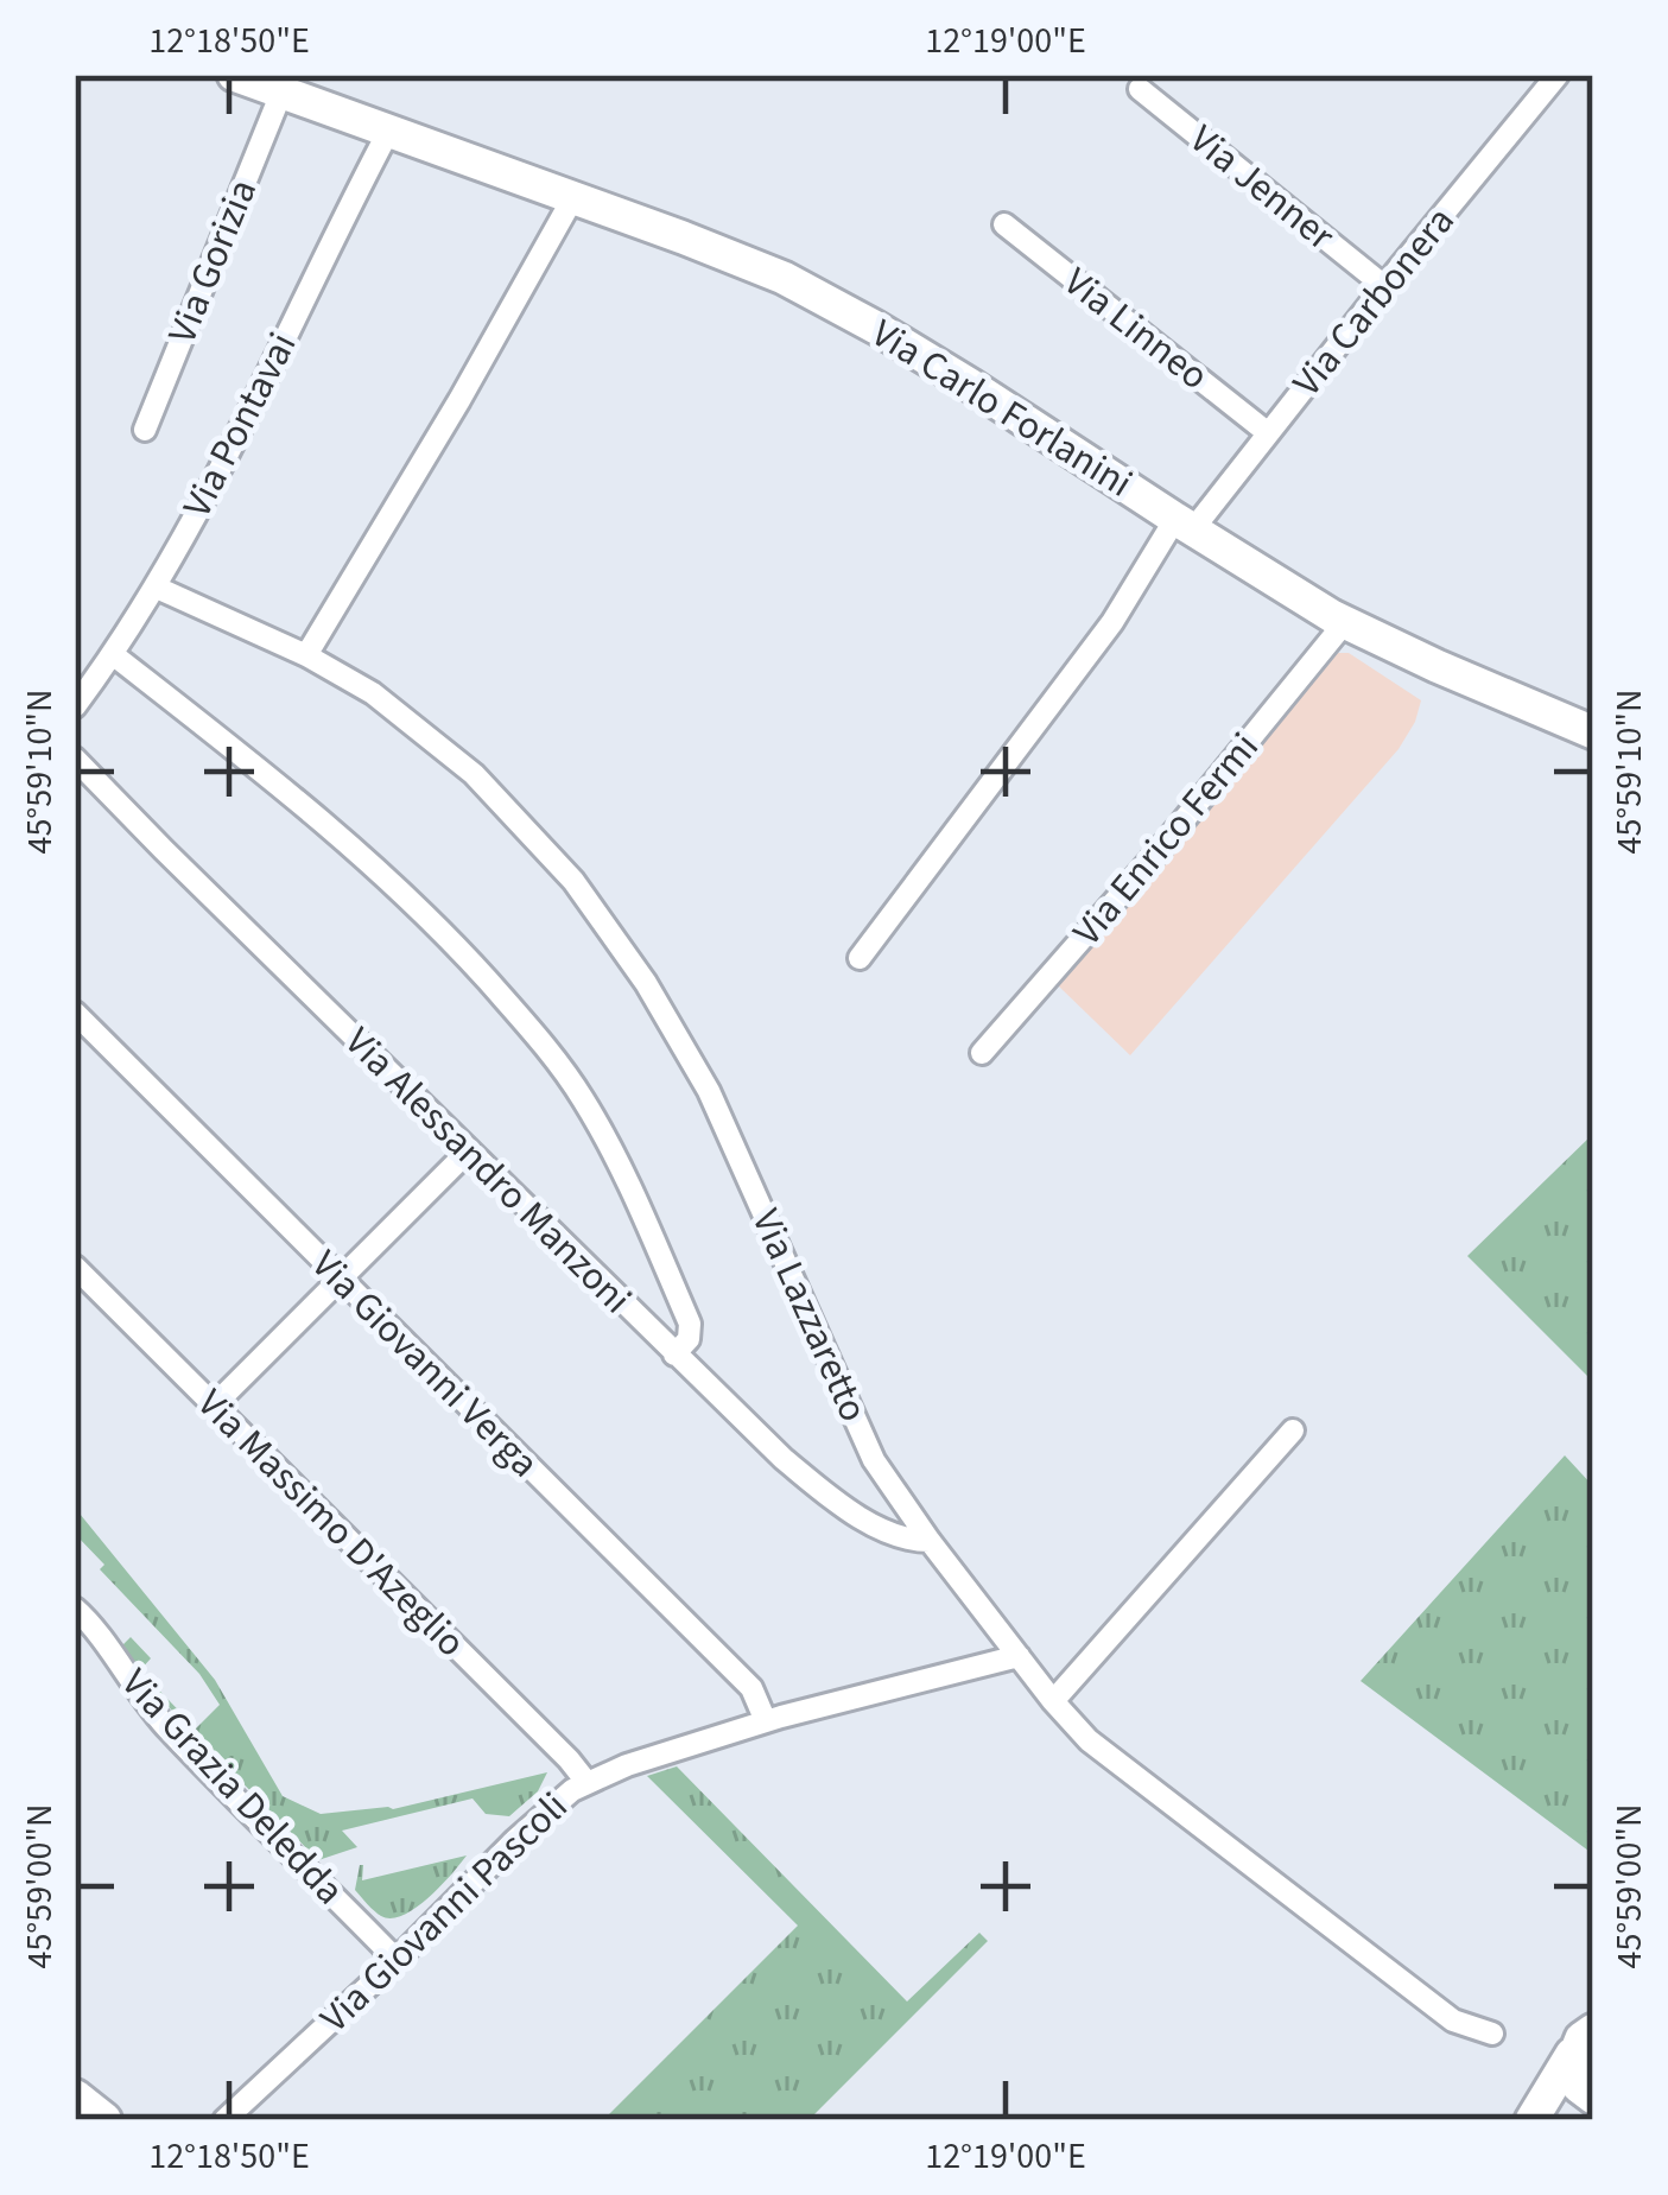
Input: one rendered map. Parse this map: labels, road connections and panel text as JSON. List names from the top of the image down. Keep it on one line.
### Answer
{"streets":{"street":["Via Jenner","Via Gorizia","Via Carbonera","Via Linneo","Via Carlo Forlanini","Via Pontavai","Via Enrico Fermi","Via Alessandro Manzoni","Via Lazzaretto","Via Giovanni Verga","Via Massimo D'Azeglio","Via Grazia Deledda","Via Giovanni Pascoli"]},"crossings":[["Via Jenner","Via Carbonera"],["Via Gorizia","Via Carlo Forlanini"],["Via Carbonera","Via Linneo"],["Via Carbonera","Via Carlo Forlanini"],["Via Carlo Forlanini","Via Pontavai"],["Via Carlo Forlanini","Via Enrico Fermi"],["Via Pontavai","Via Lazzaretto"],["Via Alessandro Manzoni","Via Lazzaretto"],["Via Lazzaretto","Via Giovanni Pascoli"],["Via Giovanni Verga","Via Giovanni Pascoli"],["Via Massimo D'Azeglio","Via Giovanni Pascoli"],["Via Grazia Deledda","Via Giovanni Pascoli"]],"coordinates":["12°18'50\"E","12°19'00\"E","45°59'10\"N","45°59'00\"N"]}
